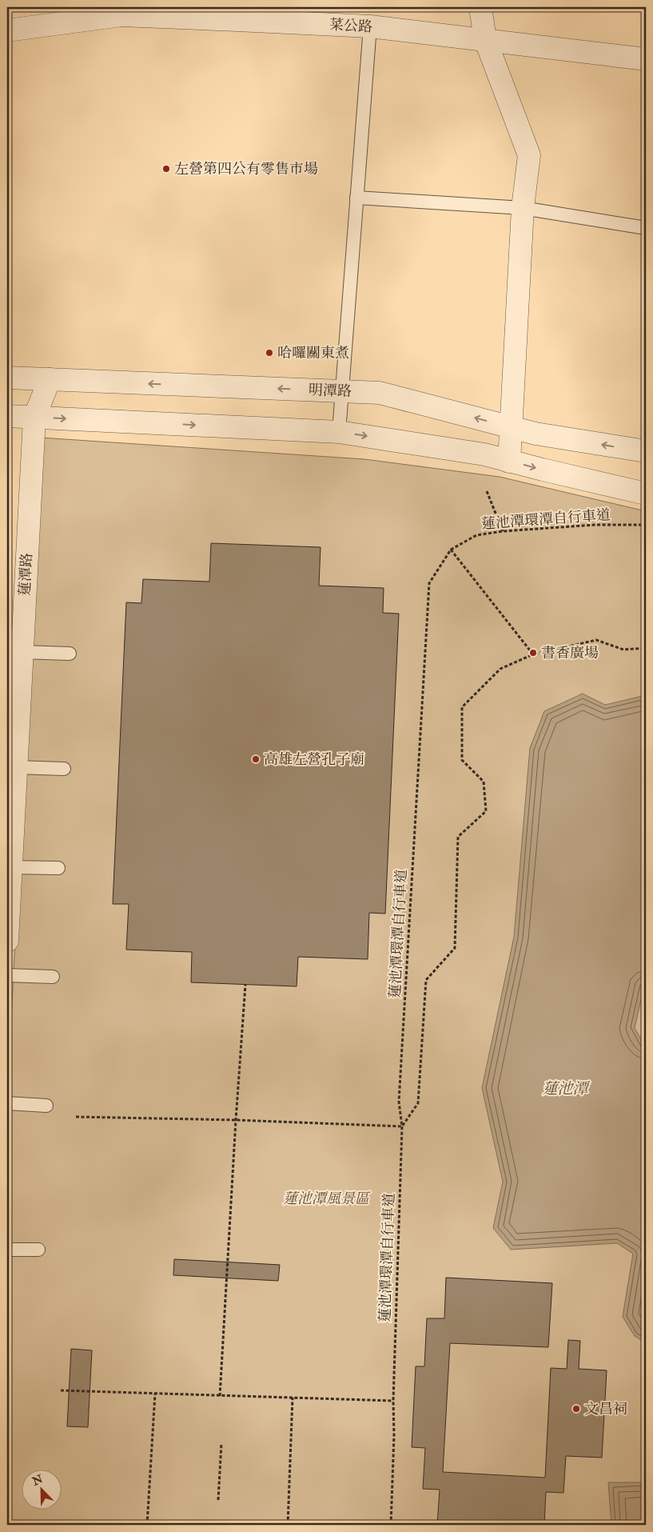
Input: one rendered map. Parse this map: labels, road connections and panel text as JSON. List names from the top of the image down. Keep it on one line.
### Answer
{"streets":{"street":["菜公路","明潭路","蓮潭路"],"path":["蓮池潭環潭自行車道"]},"crossings":[["明潭路","蓮潭路"]],"water":["蓮池潭"],"parks":["蓮池潭風景區"],"places":["左營第四公有零售市場","哈囉關東煮","書香廣場","高雄左營孔子廟","文昌祠"],"north":"top left"}
